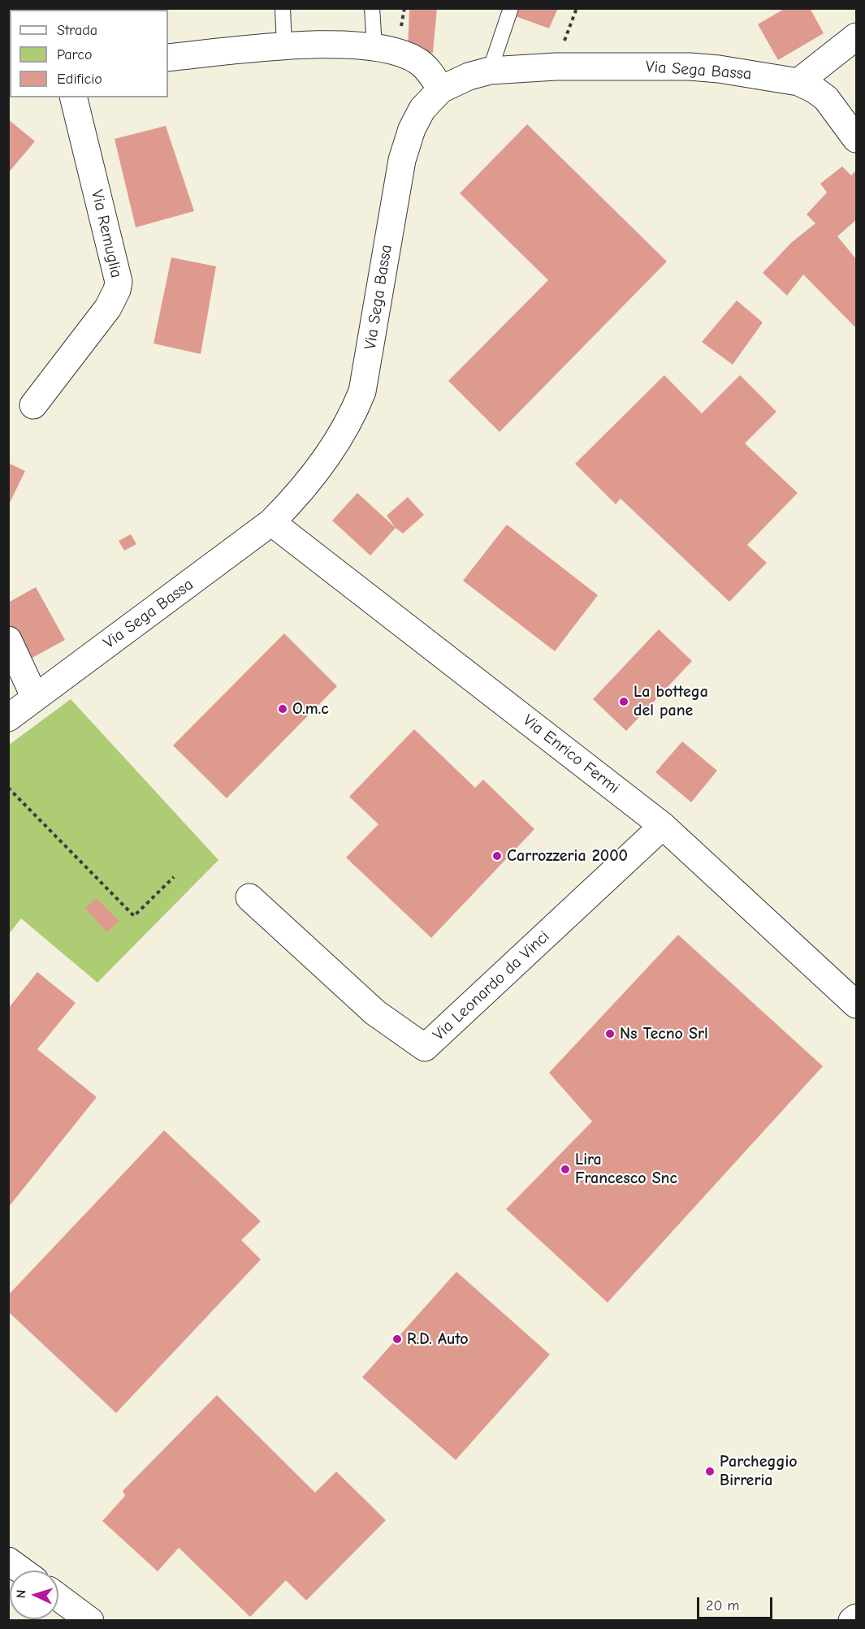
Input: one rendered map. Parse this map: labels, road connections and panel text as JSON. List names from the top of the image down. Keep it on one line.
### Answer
{"streets":{"street":["Via Sega Bassa","Via Remuglia","Via Enrico Fermi","Via Leonardo da Vinci"]},"crossings":[["Via Sega Bassa","Via Enrico Fermi"],["Via Enrico Fermi","Via Leonardo da Vinci"]],"places":["La bottega del pane","O.m.c","Carrozzeria 2000","Ns Tecno Srl","Lira Francesco Snc","R.D. Auto","Parcheggio Birreria"],"legend":["Strada","Parco","Edificio"],"scale_bar":"20 m","north":"left"}
